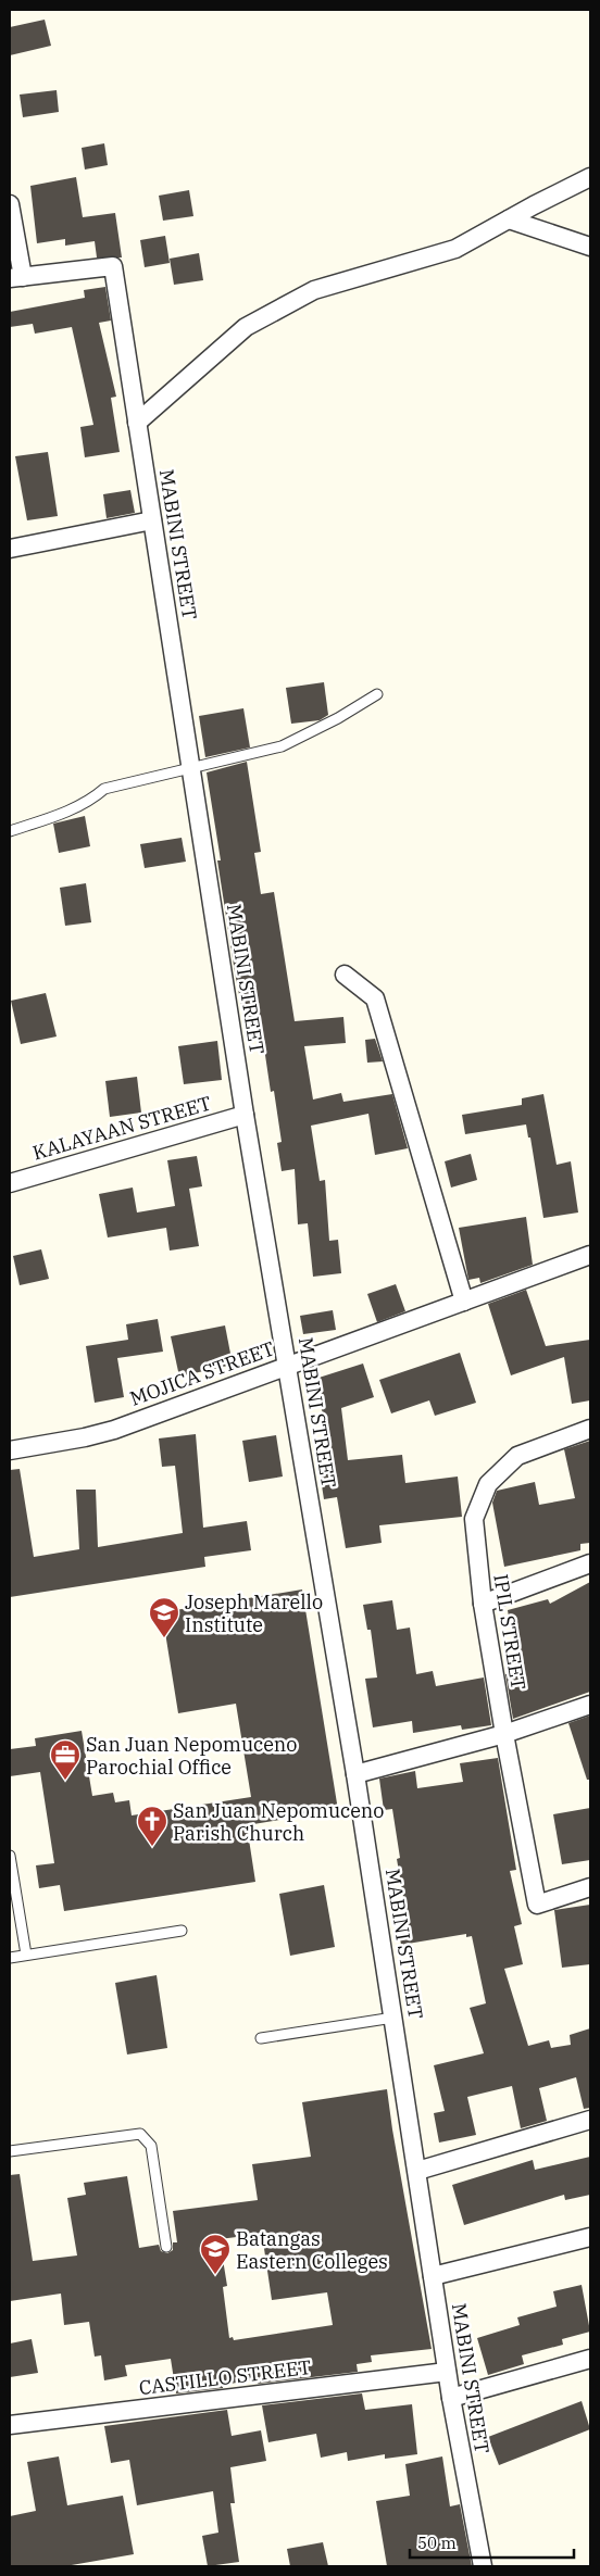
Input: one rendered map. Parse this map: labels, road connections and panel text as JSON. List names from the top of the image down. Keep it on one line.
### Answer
{"streets":{"street":["MABINI STREET","KALAYAAN STREET","MOJICA STREET","IPIL STREET","CASTILLO STREET"]},"crossings":[["MABINI STREET","KALAYAAN STREET"],["MABINI STREET","MOJICA STREET"],["MABINI STREET","CASTILLO STREET"]],"places":{"school or university":["Joseph Marello Institute","Batangas Eastern Colleges"],"office":["San Juan Nepomuceno Parochial Office"],"church":["San Juan Nepomuceno Parish Church"]},"scale_bar":"50 m"}
